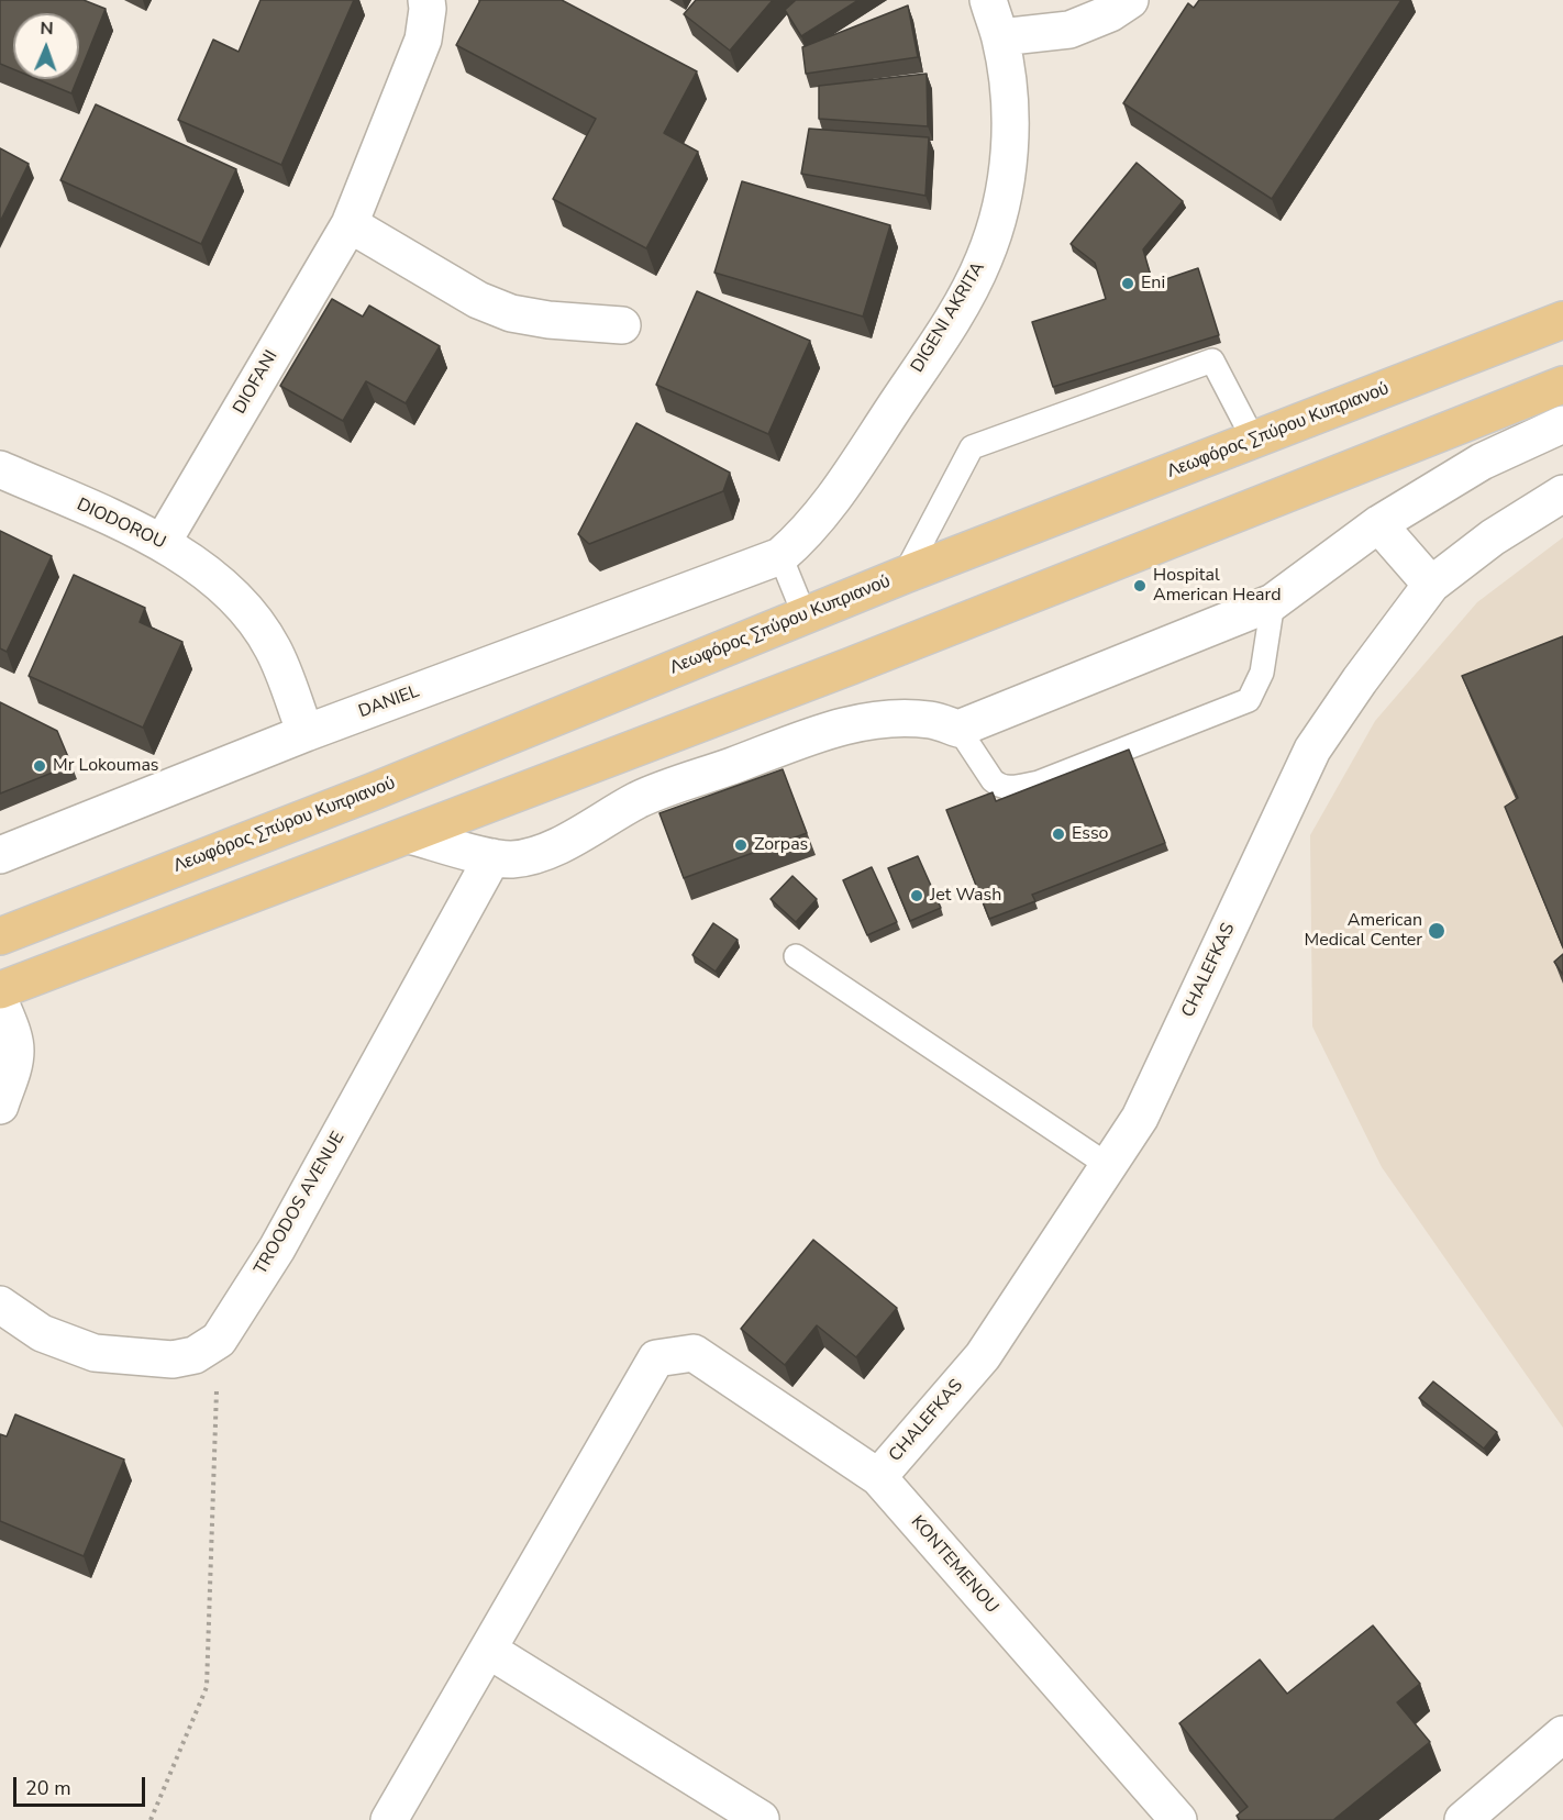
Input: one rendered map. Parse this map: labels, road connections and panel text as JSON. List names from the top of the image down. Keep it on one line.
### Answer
{"streets":{"main road":["Λεωφόρος Σπύρου Κυπριανού"],"street":["DIGENI AKRITA","DIOFANI","DIODOROU","DANIEL","CHALEFKAS","TROODOS AVENUE","KONTEMENOU"]},"crossings":[["DIGENI AKRITA","DANIEL"],["DIOFANI","DIODOROU"],["DIODOROU","DANIEL"],["CHALEFKAS","KONTEMENOU"]],"places":["Eni","Hospital American Heard","Mr Lokoumas","Esso","Zorpas","Jet Wash","American Medical Center"],"scale_bar":"20 m","north":"top"}
